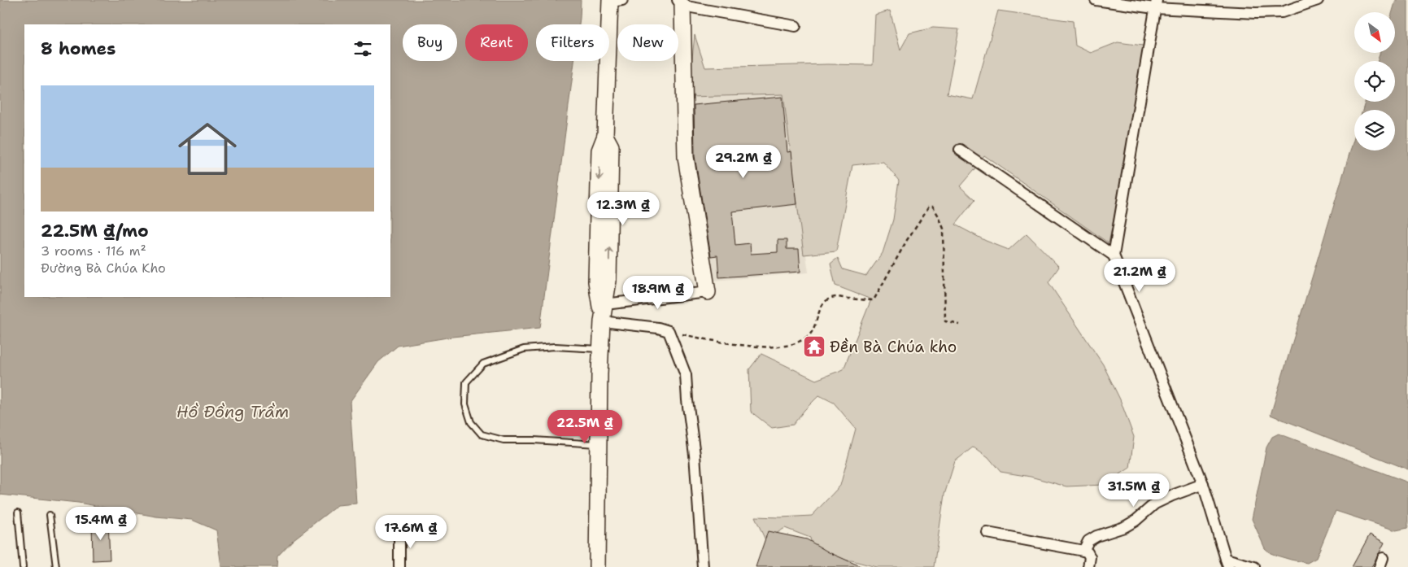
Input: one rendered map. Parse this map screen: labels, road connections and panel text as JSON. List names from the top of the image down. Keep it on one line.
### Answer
{"water":["Hồ Đồng Trầm"],"places":{"temple":["Đền Bà Chúa kho"]},"north":"bottom right","page":{"chip":["Buy","Rent","Filters","New"],"heading":"8 homes","list":[{"name":"22.5M ₫/mo","note":"3 rooms · 116 m² · Đường Bà Chúa Kho"}],"price":["29.2M ₫","12.3M ₫","21.2M ₫","18.9M ₫","22.5M ₫","31.5M ₫","15.4M ₫","17.6M ₫"]}}
